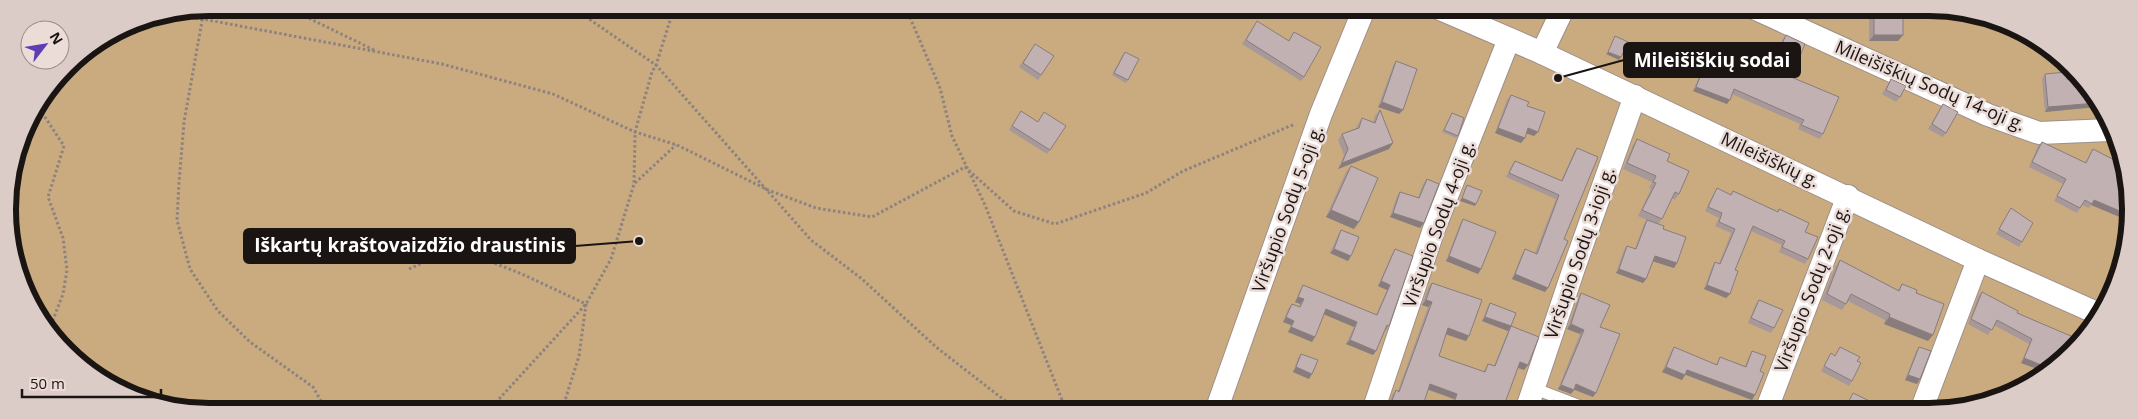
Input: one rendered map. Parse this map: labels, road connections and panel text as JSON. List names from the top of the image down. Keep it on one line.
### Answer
{"streets":{"street":["Mileišiškių Sodų 14-oji g.","Mileišiškių g.","Viršupio Sodų 5-oji g.","Viršupio Sodų 4-oji g.","Viršupio Sodų 3-ioji g.","Viršupio Sodų 2-oji g."]},"crossings":[["Mileišiškių g.","Viršupio Sodų 4-oji g."],["Mileišiškių g.","Viršupio Sodų 3-ioji g."],["Mileišiškių g.","Viršupio Sodų 2-oji g."]],"places":["Mileišiškių sodai","Iškartų kraštovaizdžio draustinis"],"scale_bar":"50 m","north":"top right"}
